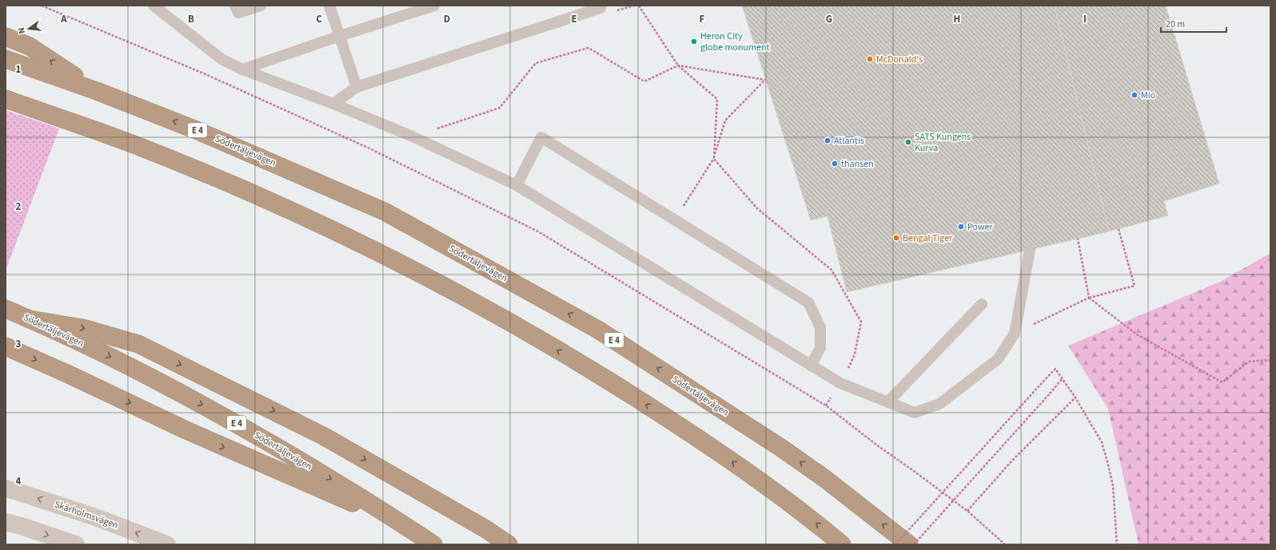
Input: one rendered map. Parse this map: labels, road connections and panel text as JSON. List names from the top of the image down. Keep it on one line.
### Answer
{"streets":{"highway":["E 4","Södertäljevägen"],"main road":["Skärholmsvägen"]},"places":["Heron City globe monument","McDonald's","Mio","Atlantis","SATS Kungens Kurva","thansen","Power","Bengal Tiger"],"scale_bar":"20 m","north":"left","grid":{"columns":["A","B","C","D","E","F","G","H","I"],"rows":["1","2","3","4"]}}
